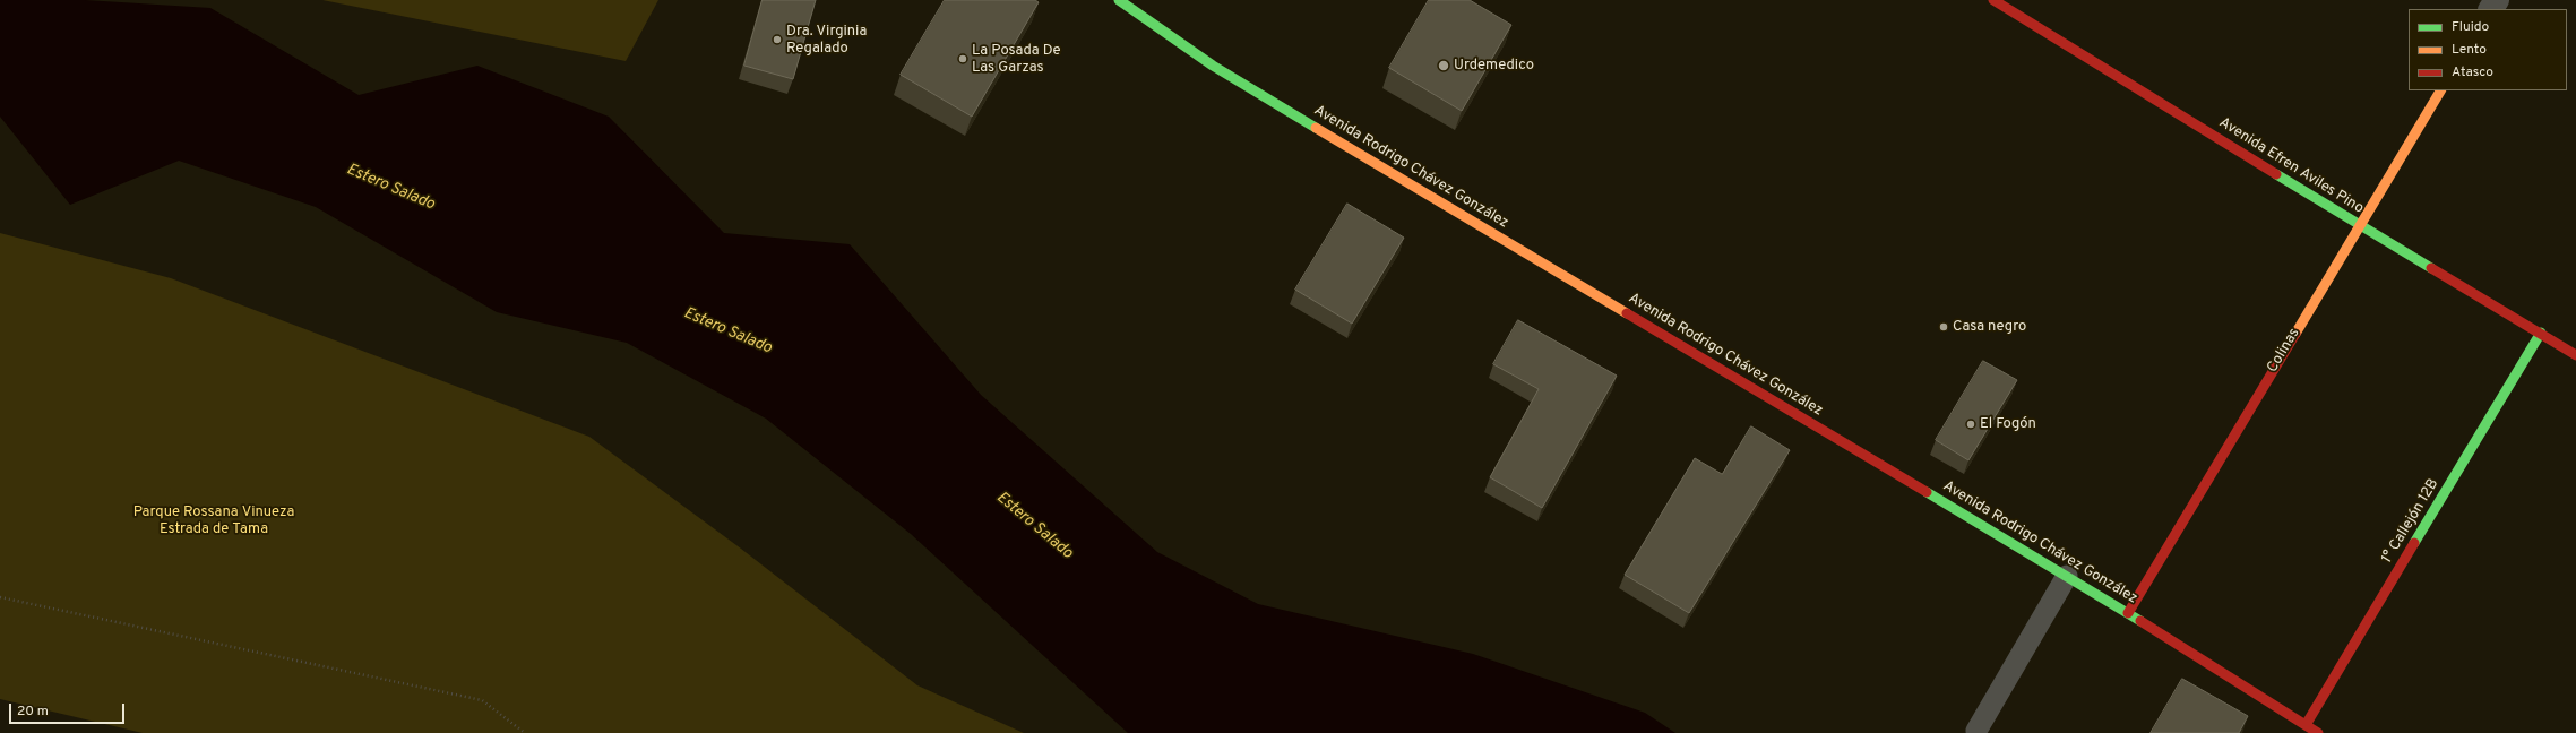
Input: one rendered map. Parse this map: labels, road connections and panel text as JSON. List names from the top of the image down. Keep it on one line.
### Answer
{"streets":{"street":["Avenida Efren Aviles Pino","Avenida Rodrigo Chávez González","Colinas","1° Callejón 12B"]},"crossings":[["Avenida Efren Aviles Pino","Colinas"],["Avenida Efren Aviles Pino","1° Callejón 12B"],["Avenida Rodrigo Chávez González","Colinas"],["Avenida Rodrigo Chávez González","1° Callejón 12B"]],"water":["Estero Salado"],"parks":["Parque Rossana Vinueza Estrada de Tama"],"places":["Dra. Virginia Regalado","La Posada De Las Garzas","Urdemedico","Casa negro","El Fogón"],"legend":["Fluido","Lento","Atasco"],"scale_bar":"20 m"}
